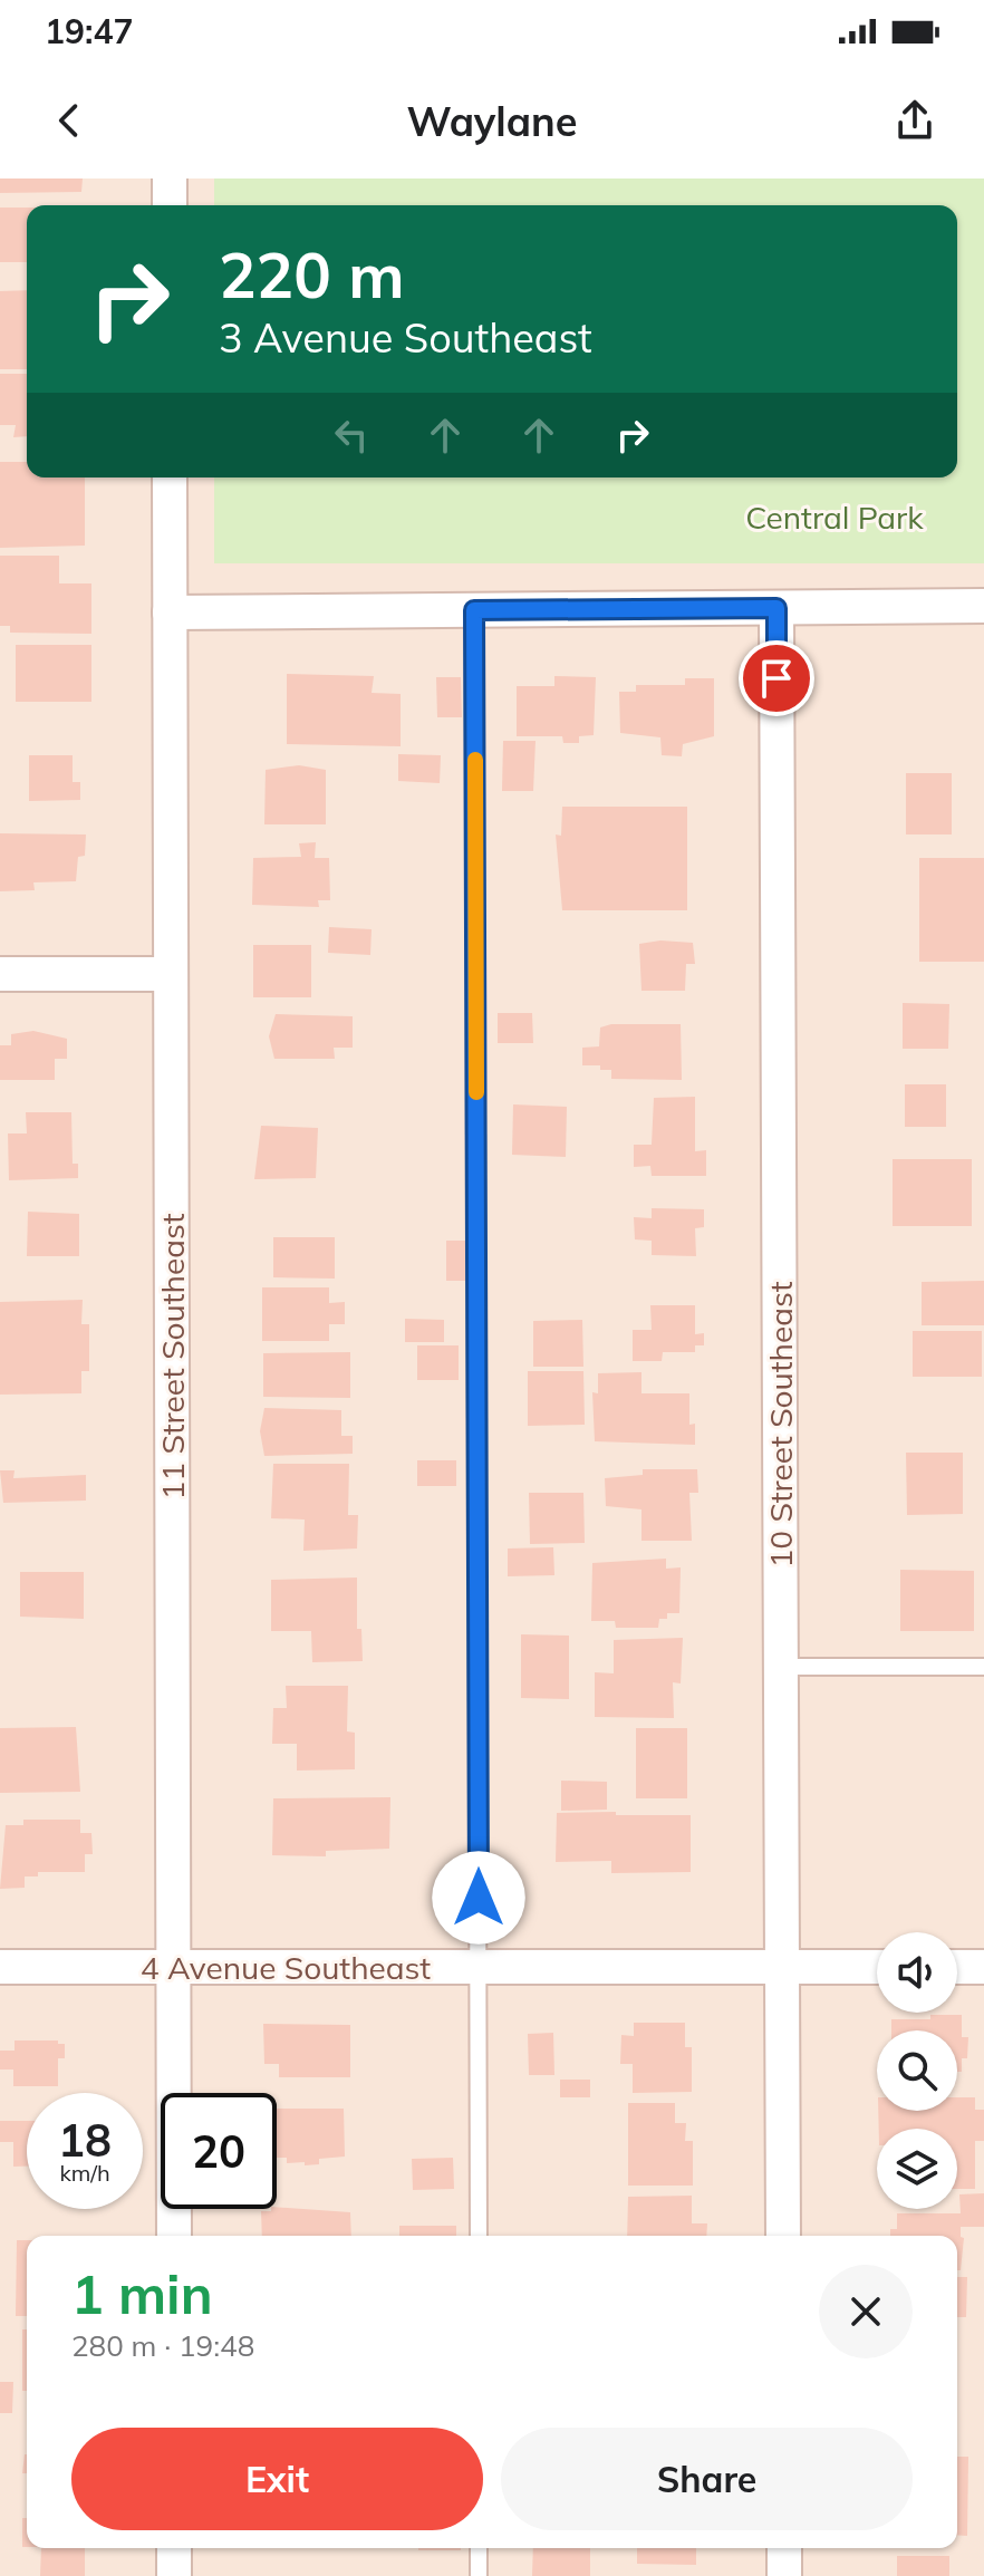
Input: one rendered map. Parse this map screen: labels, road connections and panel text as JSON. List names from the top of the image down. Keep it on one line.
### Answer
{"streets":{"street":["11 Street Southeast","10 Street Southeast","4 Avenue Southeast"]},"crossings":[["11 Street Southeast","4 Avenue Southeast"],["10 Street Southeast","4 Avenue Southeast"]],"parks":["Central Park"],"page":{"status":"19:47","header":"Waylane","turn":["220 m","3 Avenue Southeast"],"speed":"18 km/h","limit":"20","heading":["1 min","280 m · 19:48"],"buttons":["Exit","Share"]}}
